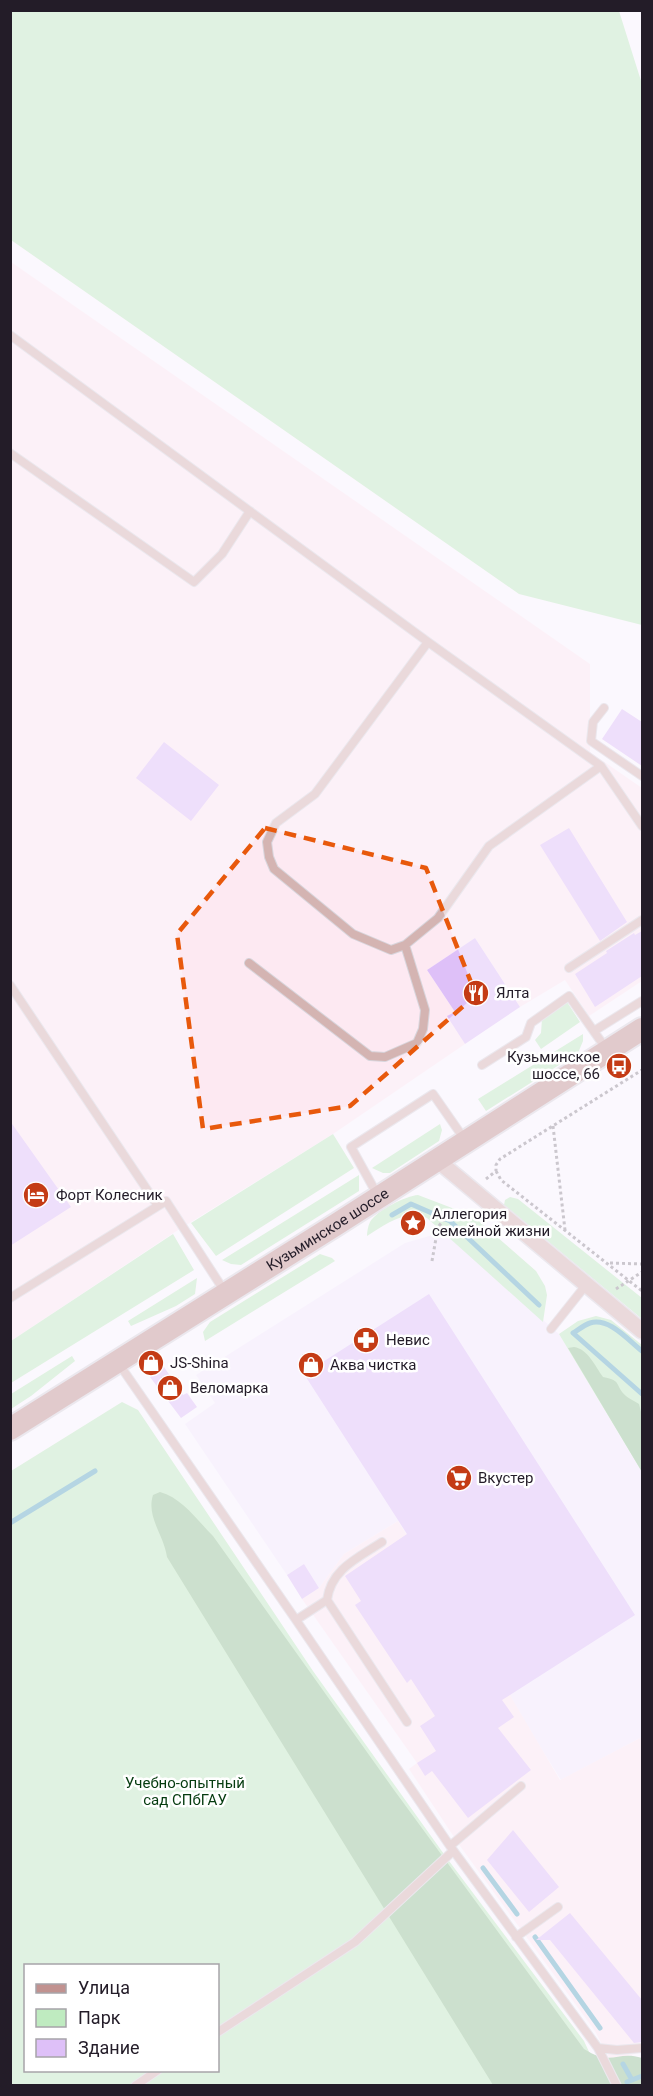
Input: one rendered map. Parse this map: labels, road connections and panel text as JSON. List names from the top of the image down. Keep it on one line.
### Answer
{"streets":{"main road":["Кузьминское шоссе"]},"parks":["Учебно-опытный сад СПбГАУ"],"places":{"restaurant":["Ялта"],"bus stop":["Кузьминское шоссе, 66"],"hotel":["Форт Колесник"],"place":["Аллегория семейной жизни"],"pharmacy":["Невис"],"shop":["JS-Shina","Аква чистка","Веломарка"],"supermarket":["Вкустер"]},"legend":["Улица","Парк","Здание"]}
